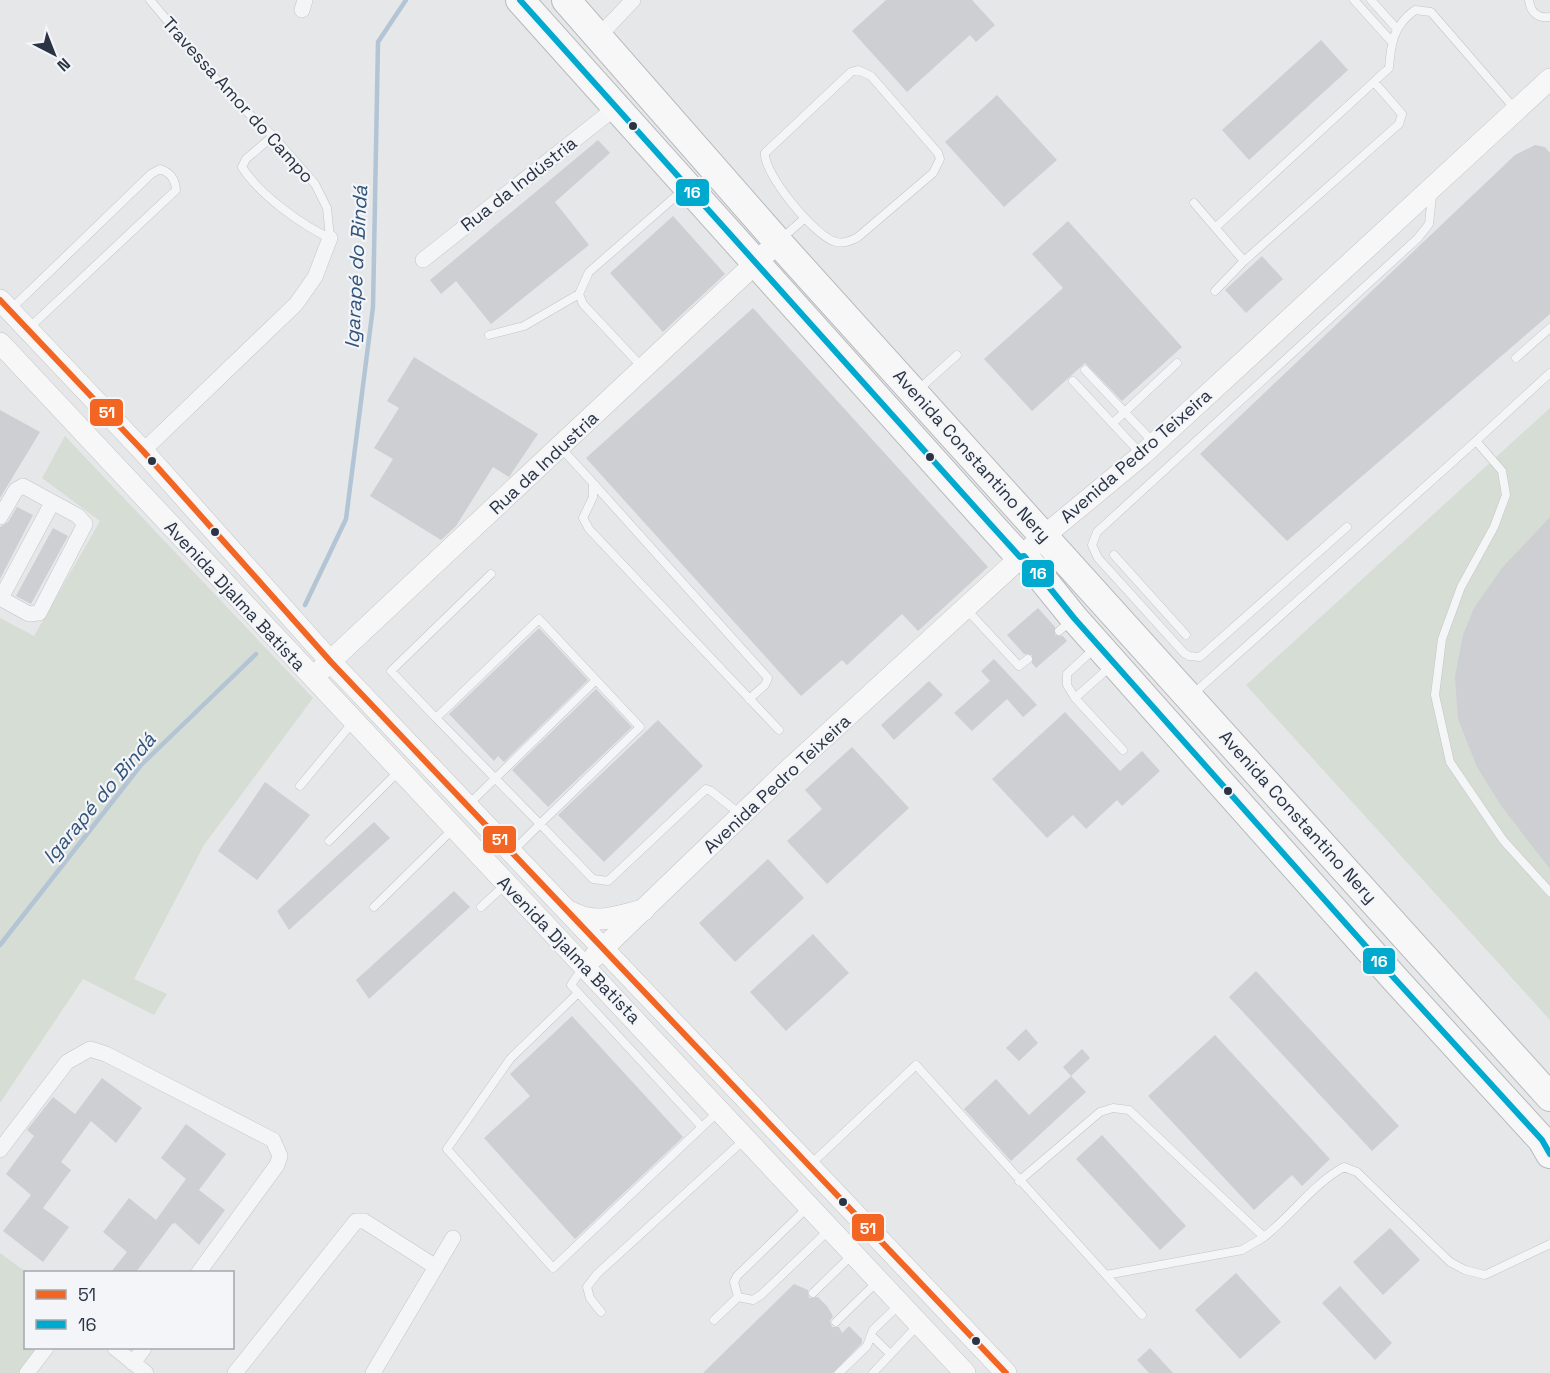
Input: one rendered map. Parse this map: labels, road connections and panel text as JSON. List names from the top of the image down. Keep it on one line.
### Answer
{"streets":{"highway":["Avenida Constantino Nery"],"main road":["Avenida Pedro Teixeira","Rua da Industria","Avenida Djalma Batista"],"street":["Travessa Amor do Campo","Rua da Indústria"]},"crossings":[["Travessa Amor do Campo","Avenida Djalma Batista"],["Rua da Indústria","Avenida Constantino Nery"],["Avenida Constantino Nery","Avenida Pedro Teixeira"],["Avenida Constantino Nery","Rua da Industria"],["Avenida Pedro Teixeira","Avenida Djalma Batista"],["Rua da Industria","Avenida Djalma Batista"]],"water":["Igarapé do Bindá"],"lines":["transit line 16","transit line 51"],"legend":["51","16"],"north":"bottom right"}
